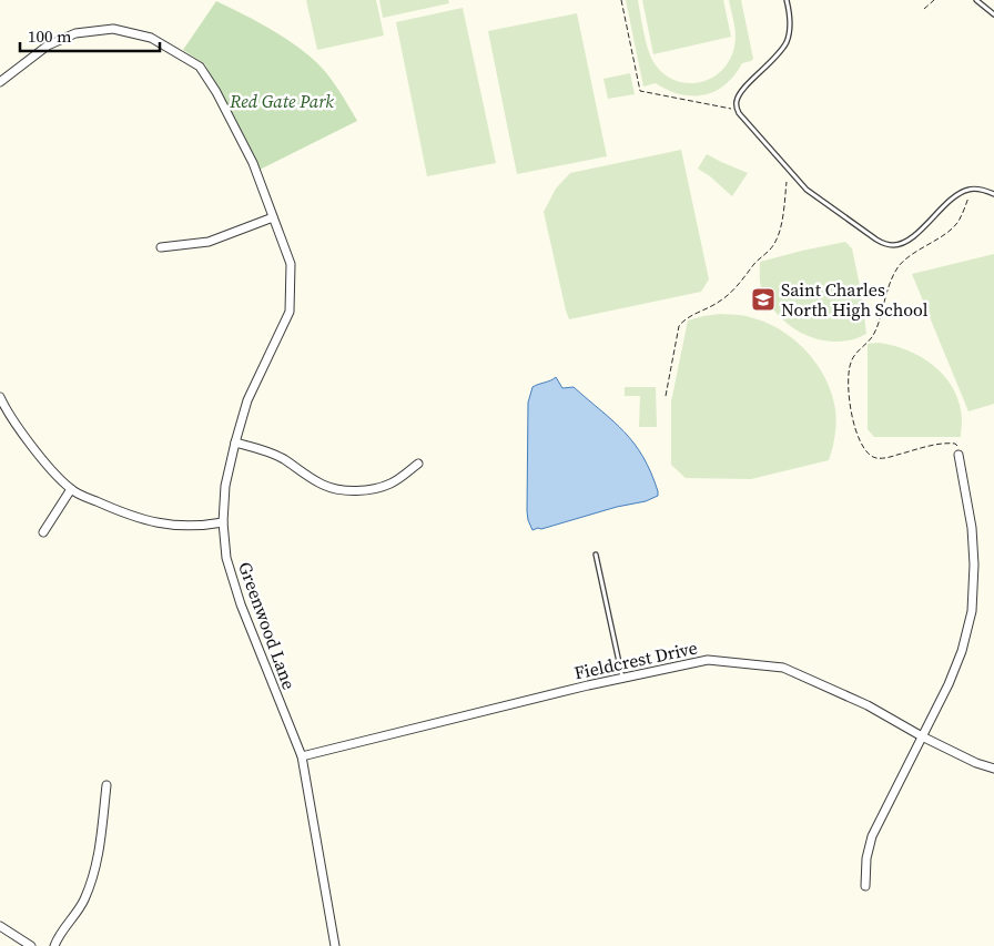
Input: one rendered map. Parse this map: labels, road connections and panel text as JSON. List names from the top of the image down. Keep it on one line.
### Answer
{"streets":{"street":["Greenwood Lane","Fieldcrest Drive"]},"crossings":[["Greenwood Lane","Fieldcrest Drive"]],"parks":["Red Gate Park"],"places":{"school or university":["Saint Charles North High School"]},"scale_bar":"100 m"}
